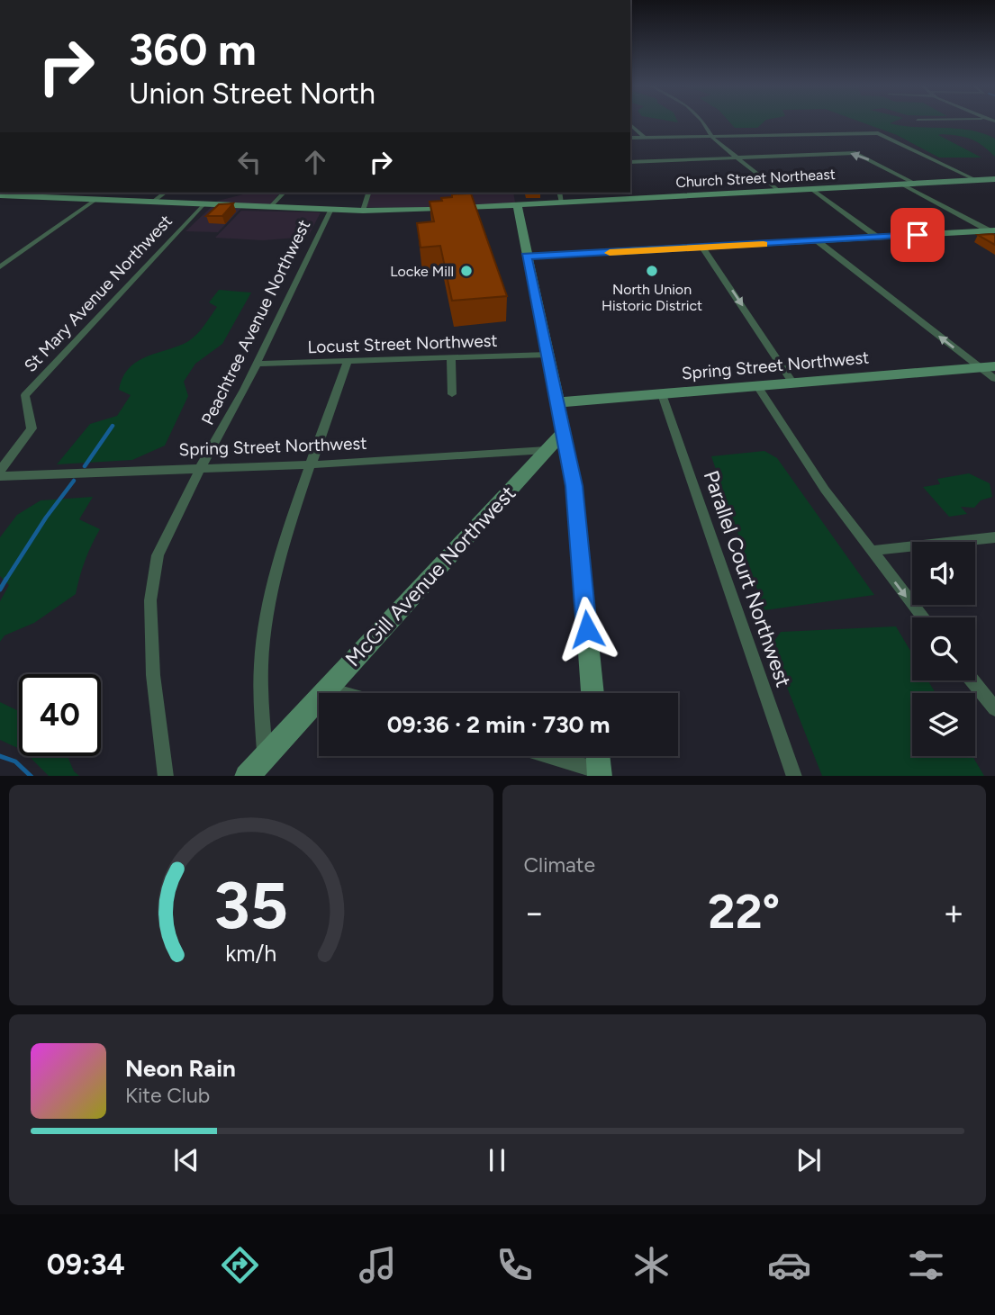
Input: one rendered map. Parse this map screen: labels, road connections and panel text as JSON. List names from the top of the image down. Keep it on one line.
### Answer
{"streets":{"street":["Church Street Northeast","St Mary Avenue Northwest","Peachtree Avenue Northwest","Locust Street Northwest","Spring Street Northwest","McGill Avenue Northwest","Parallel Court Northwest"]},"crossings":[["Church Street Northeast","St Mary Avenue Northwest"],["Church Street Northeast","Peachtree Avenue Northwest"],["Peachtree Avenue Northwest","Locust Street Northwest"],["Peachtree Avenue Northwest","Spring Street Northwest"],["Spring Street Northwest","McGill Avenue Northwest"],["Spring Street Northwest","Parallel Court Northwest"]],"places":["Locke Mill","North Union Historic District"],"page":{"turn":["360 m","Union Street North"],"limit":"40","trip":"09:36 · 2 min · 730 m","tile":"Climate","heat":["−","22°","+"],"song":["Neon Rain","Kite Club"],"tabs":"09:34","gauge":["35","km/h"]}}
